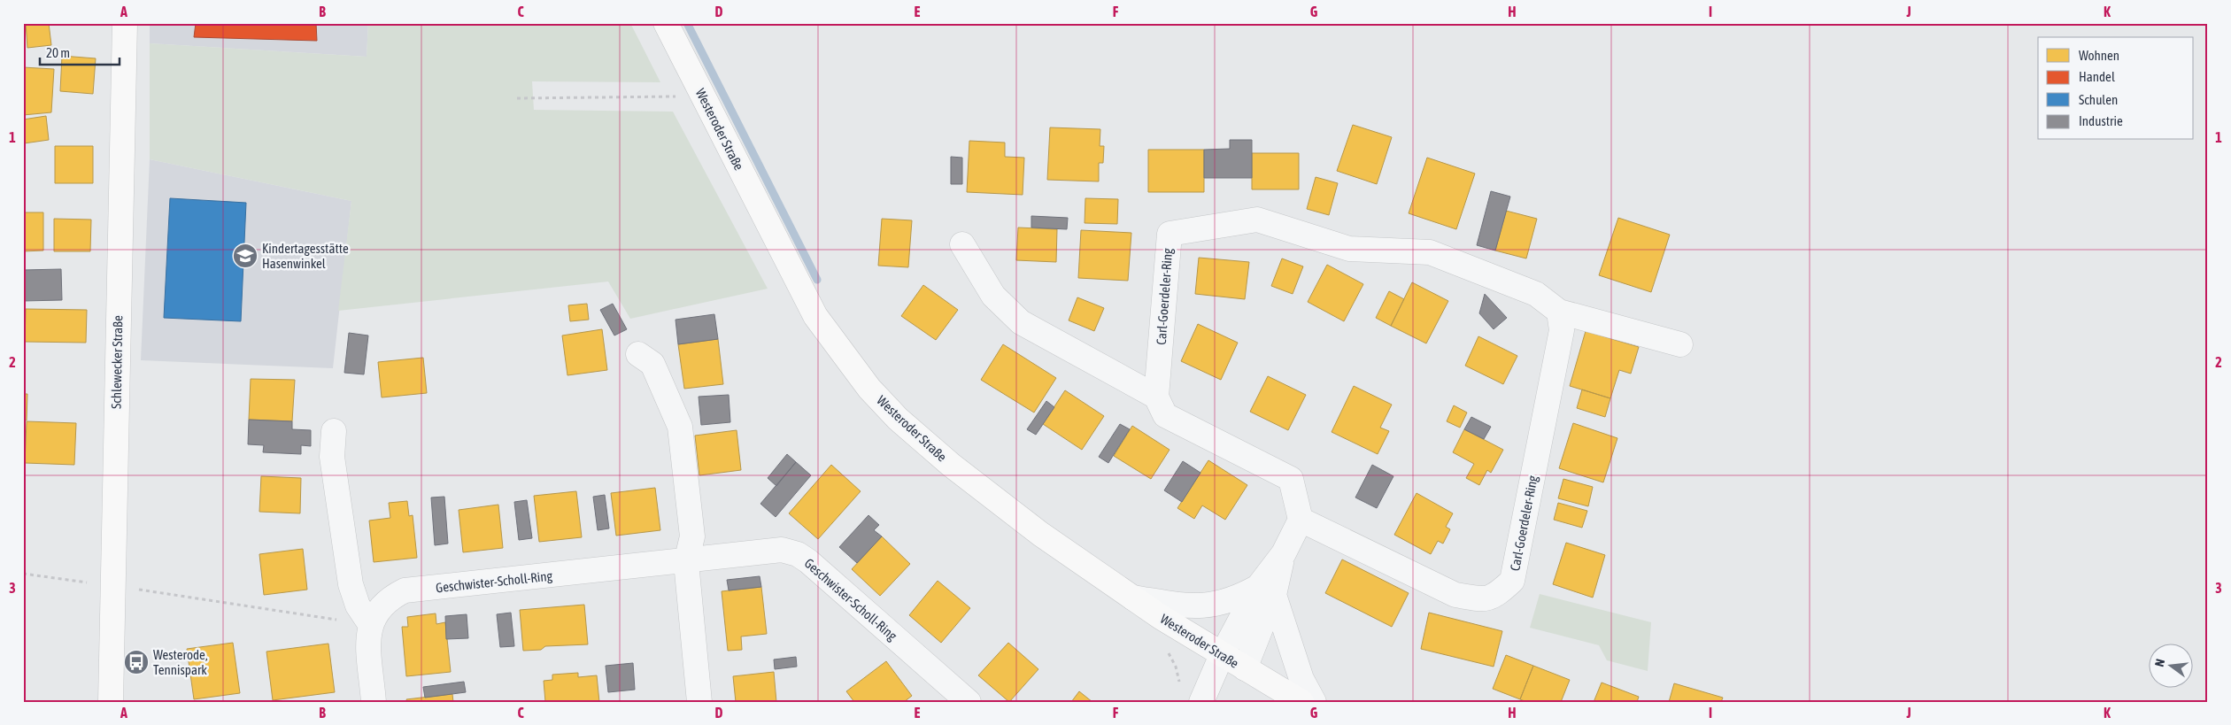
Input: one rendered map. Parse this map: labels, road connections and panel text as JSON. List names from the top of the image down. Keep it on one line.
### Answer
{"streets":{"street":["Westeroder Straße","Carl-Goerdeler-Ring","Schlewecker Straße","Geschwister-Scholl-Ring"]},"places":{"school or university":["Kindertagesstätte Hasenwinkel"],"bus stop":["Westerode, Tennispark"]},"legend":["Wohnen","Handel","Schulen","Industrie"],"scale_bar":"20 m","north":"left","grid":{"columns":["A","B","C","D","E","F","G","H","I","J","K"],"rows":["1","2","3"]}}
